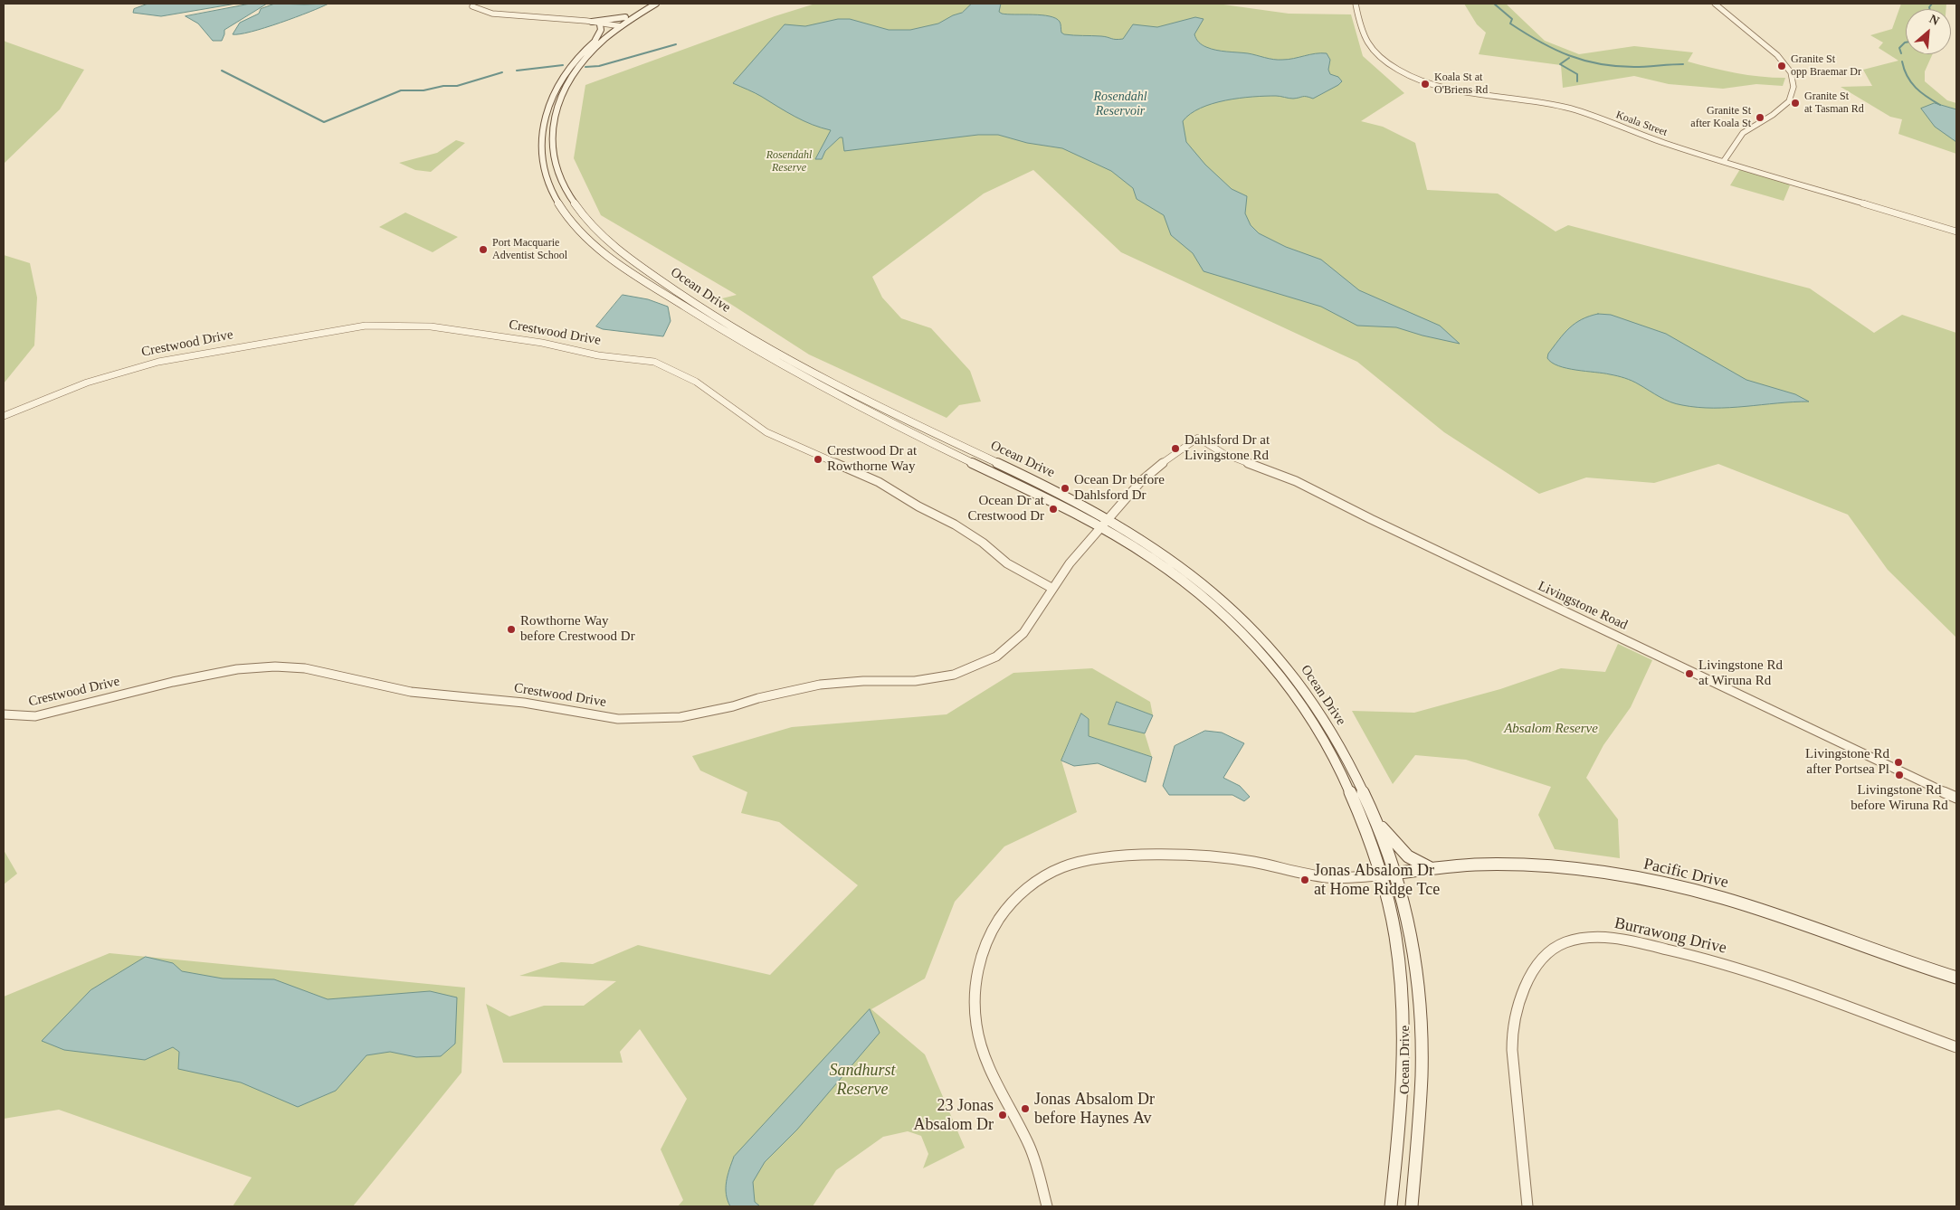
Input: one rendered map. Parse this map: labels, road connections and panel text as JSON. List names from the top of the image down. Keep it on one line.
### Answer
{"streets":{"main road":["Ocean Drive","Pacific Drive"],"street":["Koala Street","Crestwood Drive","Livingstone Road","Burrawong Drive"]},"crossings":[["Ocean Drive","Crestwood Drive"],["Ocean Drive","Pacific Drive"],["Crestwood Drive","Livingstone Road"]],"water":["Rosendahl Reservoir"],"parks":["Rosendahl Reserve","Absalom Reserve","Sandhurst Reserve"],"places":["Granite St opp Braemar Dr","Koala St at O'Briens Rd","Granite St at Tasman Rd","Granite St after Koala St","Port Macquarie Adventist School","Dahlsford Dr at Livingstone Rd","Crestwood Dr at Rowthorne Way","Ocean Dr before Dahlsford Dr","Ocean Dr at Crestwood Dr","Rowthorne Way before Crestwood Dr","Livingstone Rd at Wiruna Rd","Livingstone Rd after Portsea Pl","Livingstone Rd before Wiruna Rd","Jonas Absalom Dr at Home Ridge Tce","Jonas Absalom Dr before Haynes Av","23 Jonas Absalom Dr"],"north":"top right"}
